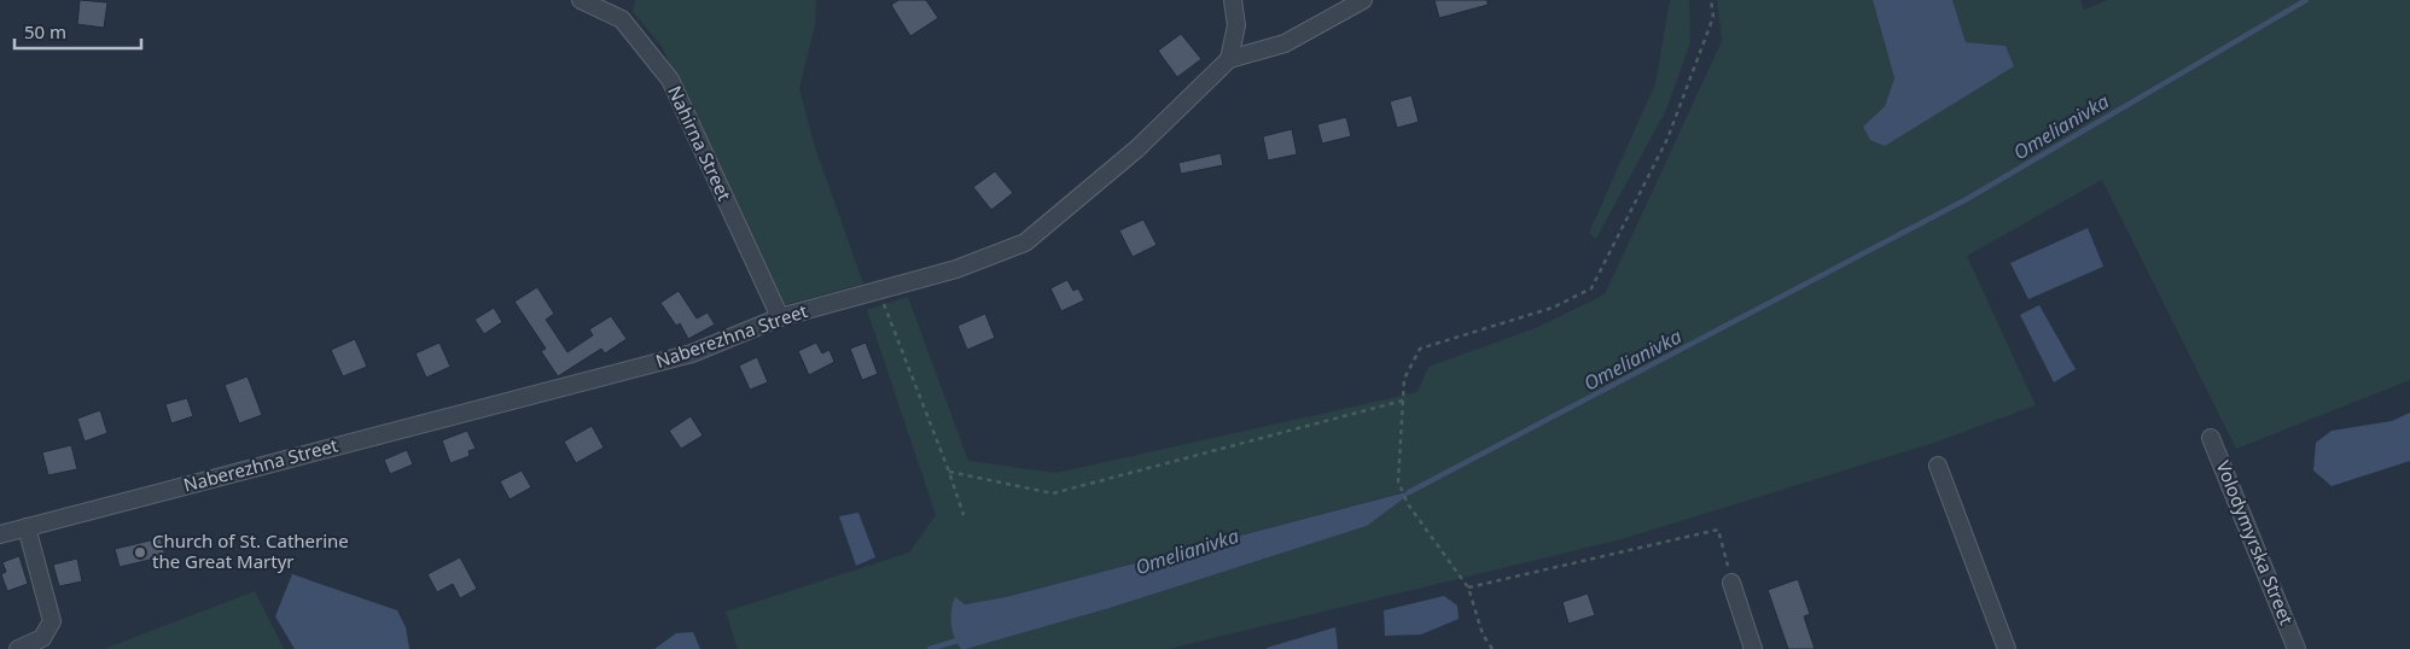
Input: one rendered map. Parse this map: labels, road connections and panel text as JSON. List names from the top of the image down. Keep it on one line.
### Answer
{"streets":{"street":["Nahirna Street","Naberezhna Street","Volodymyrska Street"]},"crossings":[["Nahirna Street","Naberezhna Street"]],"water":["Omelianivka"],"places":["Church of St. Catherine the Great Martyr"],"scale_bar":"50 m"}
